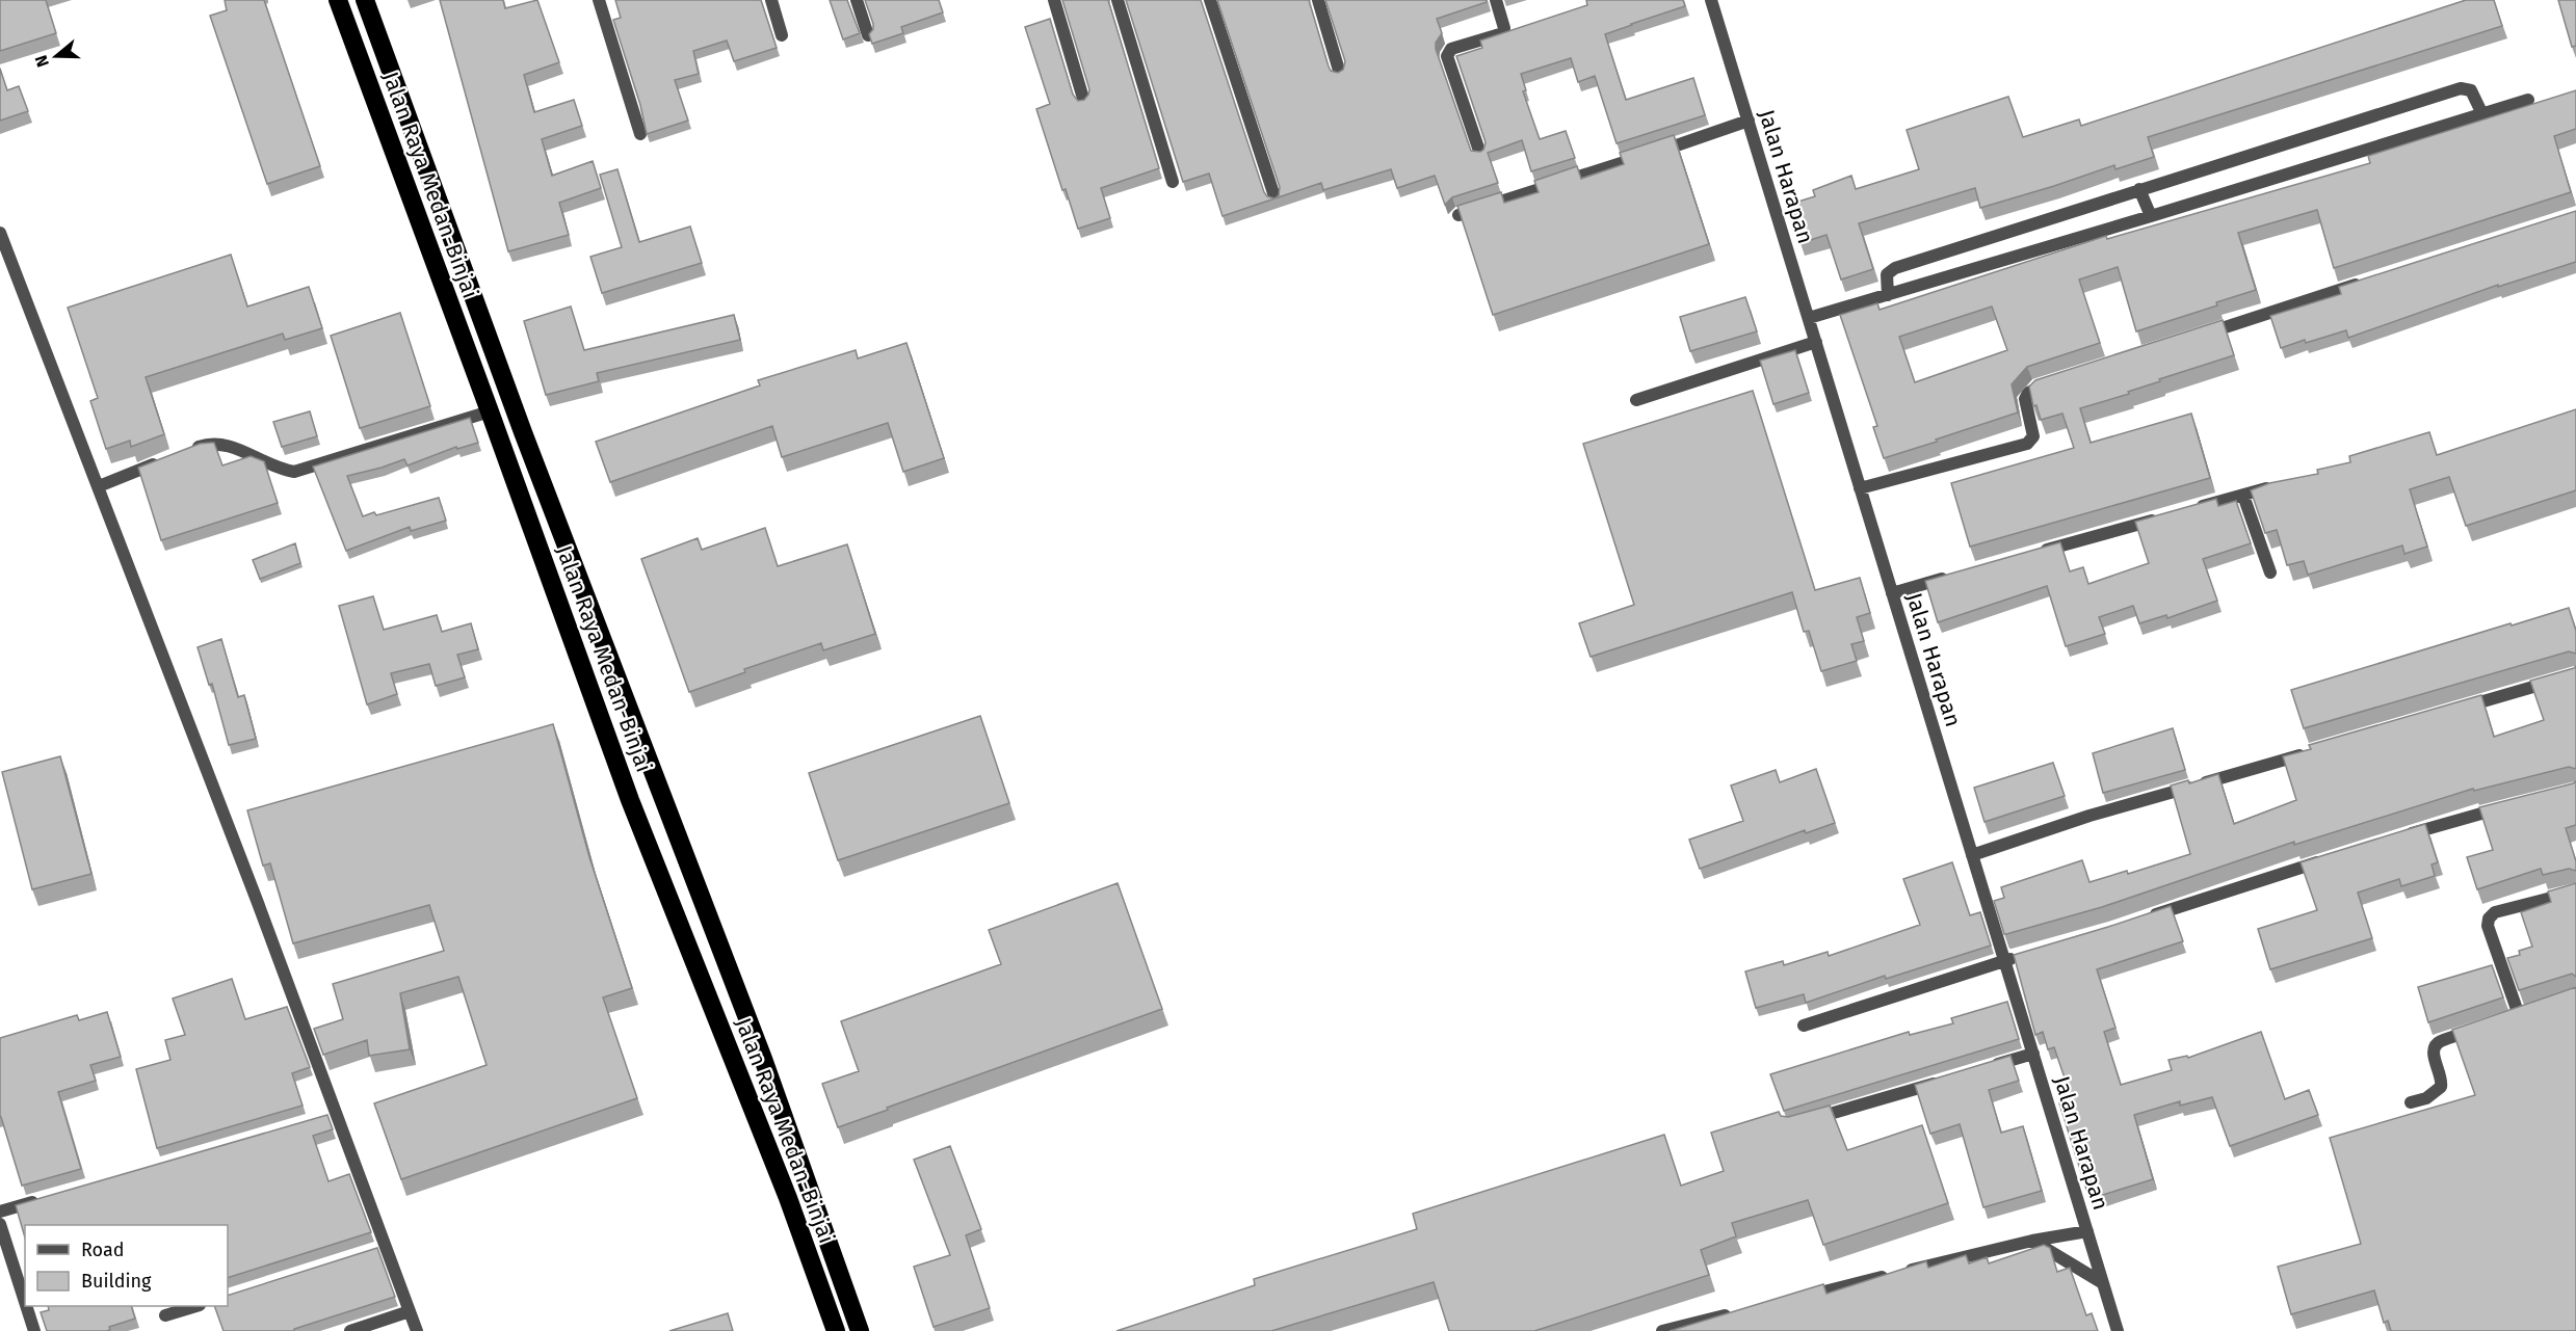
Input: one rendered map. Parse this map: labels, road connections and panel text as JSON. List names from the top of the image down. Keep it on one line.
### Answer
{"streets":{"highway":["Jalan Raya Medan-Binjai"],"street":["Jalan Harapan"]},"legend":["Road","Building"],"north":"left"}
